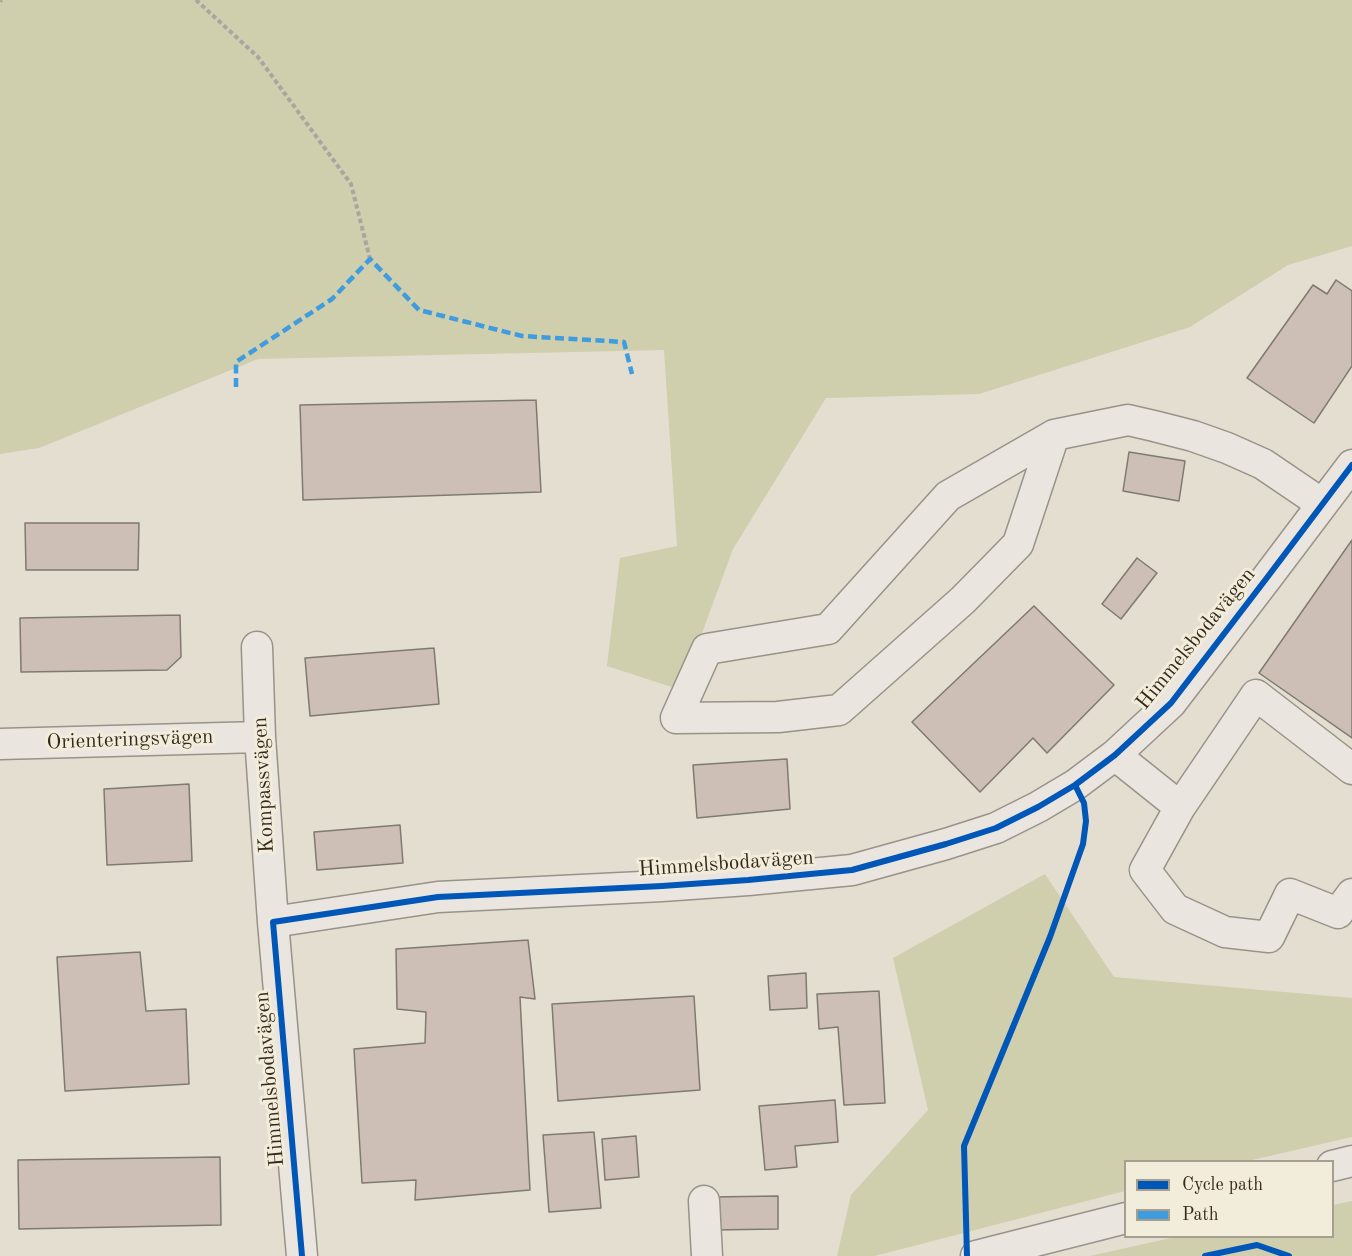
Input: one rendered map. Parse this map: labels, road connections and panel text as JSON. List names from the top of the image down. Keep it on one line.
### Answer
{"streets":{"street":["Himmelsbodavägen","Orienteringsvägen","Kompassvägen"]},"crossings":[["Himmelsbodavägen","Kompassvägen"],["Orienteringsvägen","Kompassvägen"]],"legend":["Cycle path","Path"]}
